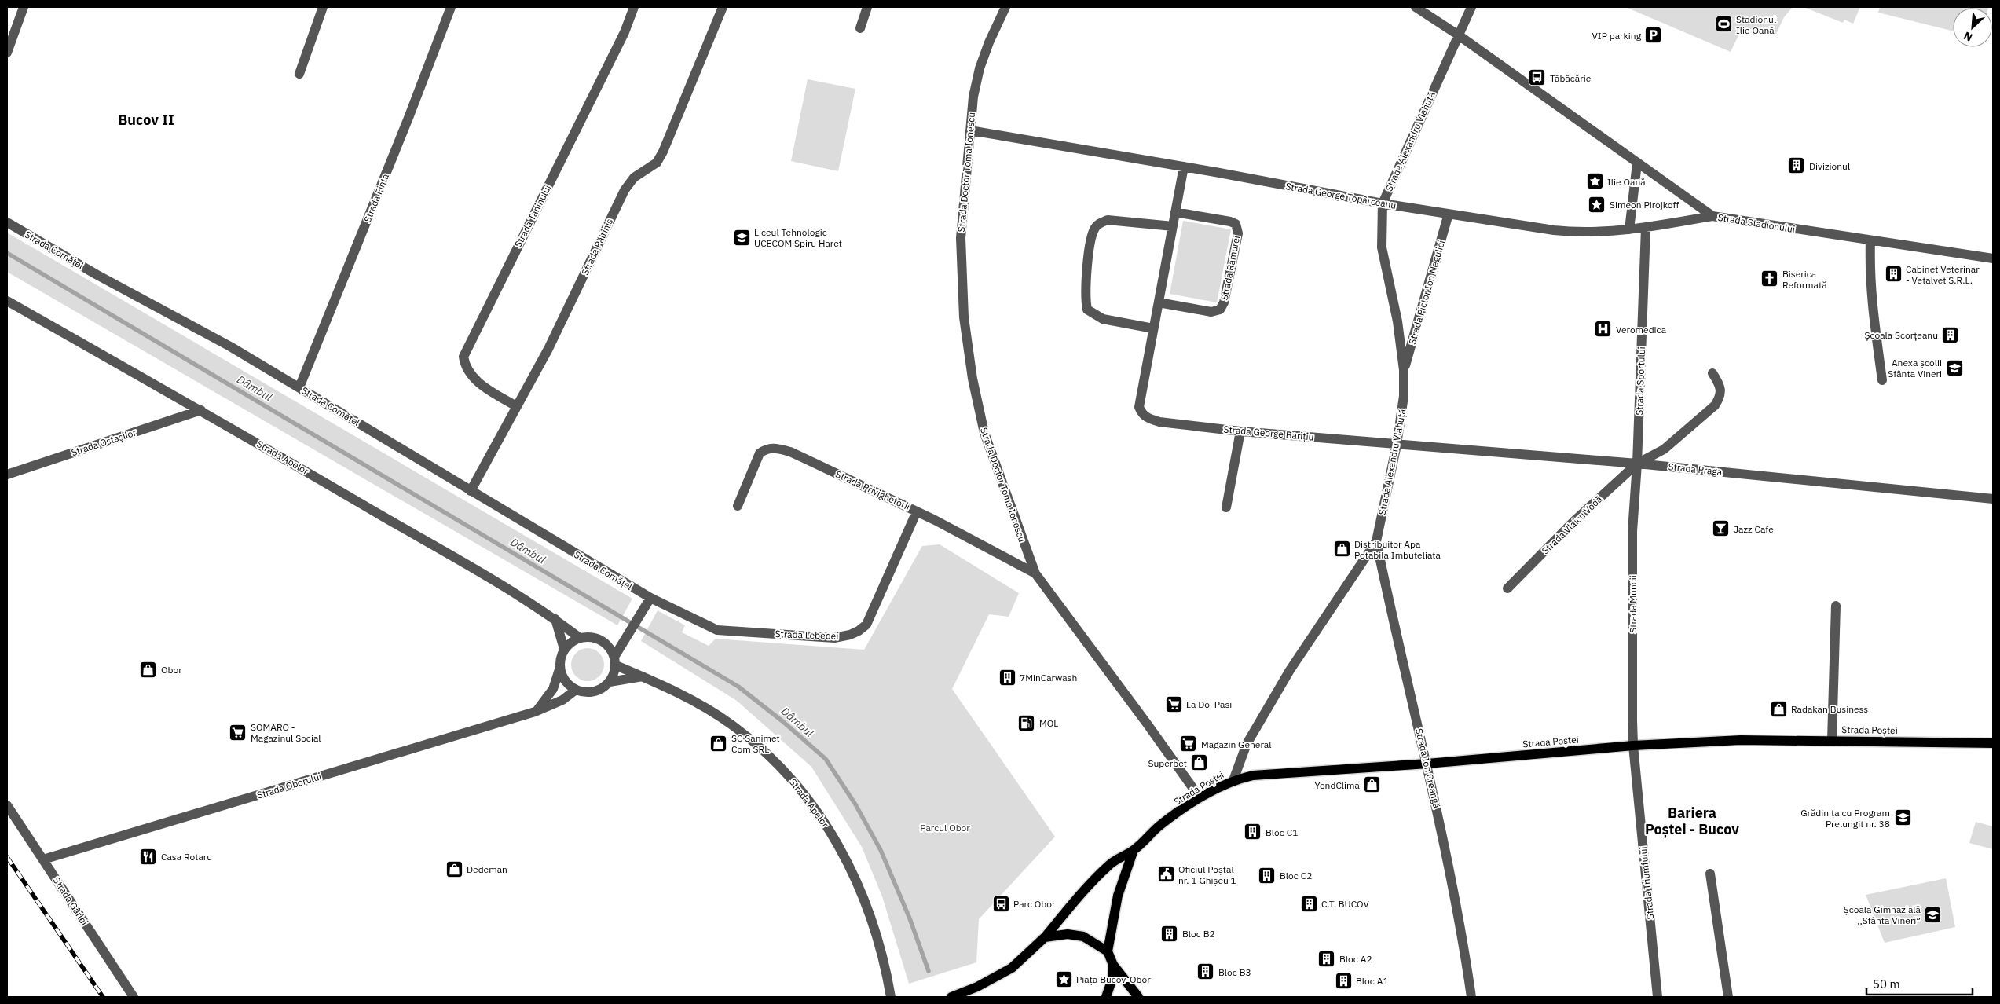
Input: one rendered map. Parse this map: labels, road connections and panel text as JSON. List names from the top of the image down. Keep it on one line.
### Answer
{"streets":{"main road":["Strada Poștei"],"street":["Strada Alexandru Vlahuță","Strada Doctor Toma Ionescu","Strada George Topârceanu","Strada Finta","Strada Taninului","Strada Stadionului","Strada Păltiniș","Strada Cornățel","Strada Ramurei","Strada Pictor Ion Negulici","Strada Sportului","Strada George Barițiu","Strada Ostașilor","Strada Apelor","Strada Praga","Strada Privighetorii","Strada Vlaicu Vodă","Strada Muncii","Strada Lebedei","Strada Ion Creangă","Strada Oborului","Strada Triumfului","Strada Gârlei"]},"crossings":[["Strada Alexandru Vlahuță","Strada George Topârceanu"],["Strada Alexandru Vlahuță","Strada Stadionului"],["Strada Alexandru Vlahuță","Strada Pictor Ion Negulici"],["Strada Alexandru Vlahuță","Strada George Barițiu"],["Strada Alexandru Vlahuță","Strada Praga"],["Strada Alexandru Vlahuță","Strada Poștei"],["Strada Alexandru Vlahuță","Strada Ion Creangă"],["Strada Doctor Toma Ionescu","Strada George Topârceanu"],["Strada Doctor Toma Ionescu","Strada Privighetorii"],["Strada Doctor Toma Ionescu","Strada Poștei"],["Strada George Topârceanu","Strada Stadionului"],["Strada George Topârceanu","Strada Pictor Ion Negulici"],["Strada George Topârceanu","Strada Sportului"],["Strada Finta","Strada Cornățel"],["Strada Taninului","Strada Păltiniș"],["Strada Păltiniș","Strada Cornățel"],["Strada Cornățel","Strada Lebedei"],["Strada Sportului","Strada Praga"],["Strada Sportului","Strada Vlaicu Vodă"],["Strada Sportului","Strada Muncii"],["Strada George Barițiu","Strada Praga"],["Strada Ostașilor","Strada Apelor"],["Strada Apelor","Strada Oborului"],["Strada Praga","Strada Vlaicu Vodă"],["Strada Praga","Strada Muncii"],["Strada Privighetorii","Strada Lebedei"],["Strada Vlaicu Vodă","Strada Muncii"],["Strada Muncii","Strada Poștei"],["Strada Muncii","Strada Triumfului"],["Strada Poștei","Strada Ion Creangă"],["Strada Poștei","Strada Triumfului"],["Strada Oborului","Strada Gârlei"]],"districts":["Bucov II","Bariera Poștei - Bucov"],"water":["Dâmbul"],"parks":["Parcul Obor"],"places":{"sports":["Stadionul Ilie Oană"],"parking":["VIP parking"],"bus stop":["Tăbăcărie","Parc Obor"],"building":["Divizionul","Cabinet Veterinar - Vetalvet S.R.L.","Școala Scorțeanu","7MinCarwash","Bloc C1","Bloc C2","C.T. BUCOV","Bloc B2","Bloc A2","Bloc B3","Bloc A1"],"place":["Ilie Oană","Simeon Pirojkoff","Piața Bucov-Obor"],"school or university":["Liceul Tehnologic UCECOM Spiru Haret","Anexa școlii Sfânta Vineri","Grădinița cu Program Prelungit nr. 38","Școala Gimnazială ,,Sfânta Vineri”"],"church":["Biserica Reformată"],"hospital":["Veromedica"],"bar":["Jazz Cafe"],"shop":["Distribuitor Apa Potabila Imbuteliata","Obor","Radakan Business","SC Sanimet Com SRL","Superbet","YondClima","Dedeman"],"supermarket":["La Doi Pasi","SOMARO - Magazinul Social","Magazin General"],"fuel station":["MOL"],"restaurant":["Casa Rotaru"],"public building":["Oficiul Poștal nr. 1 Ghișeu 1"]},"scale_bar":"50 m","north":"bottom left"}
